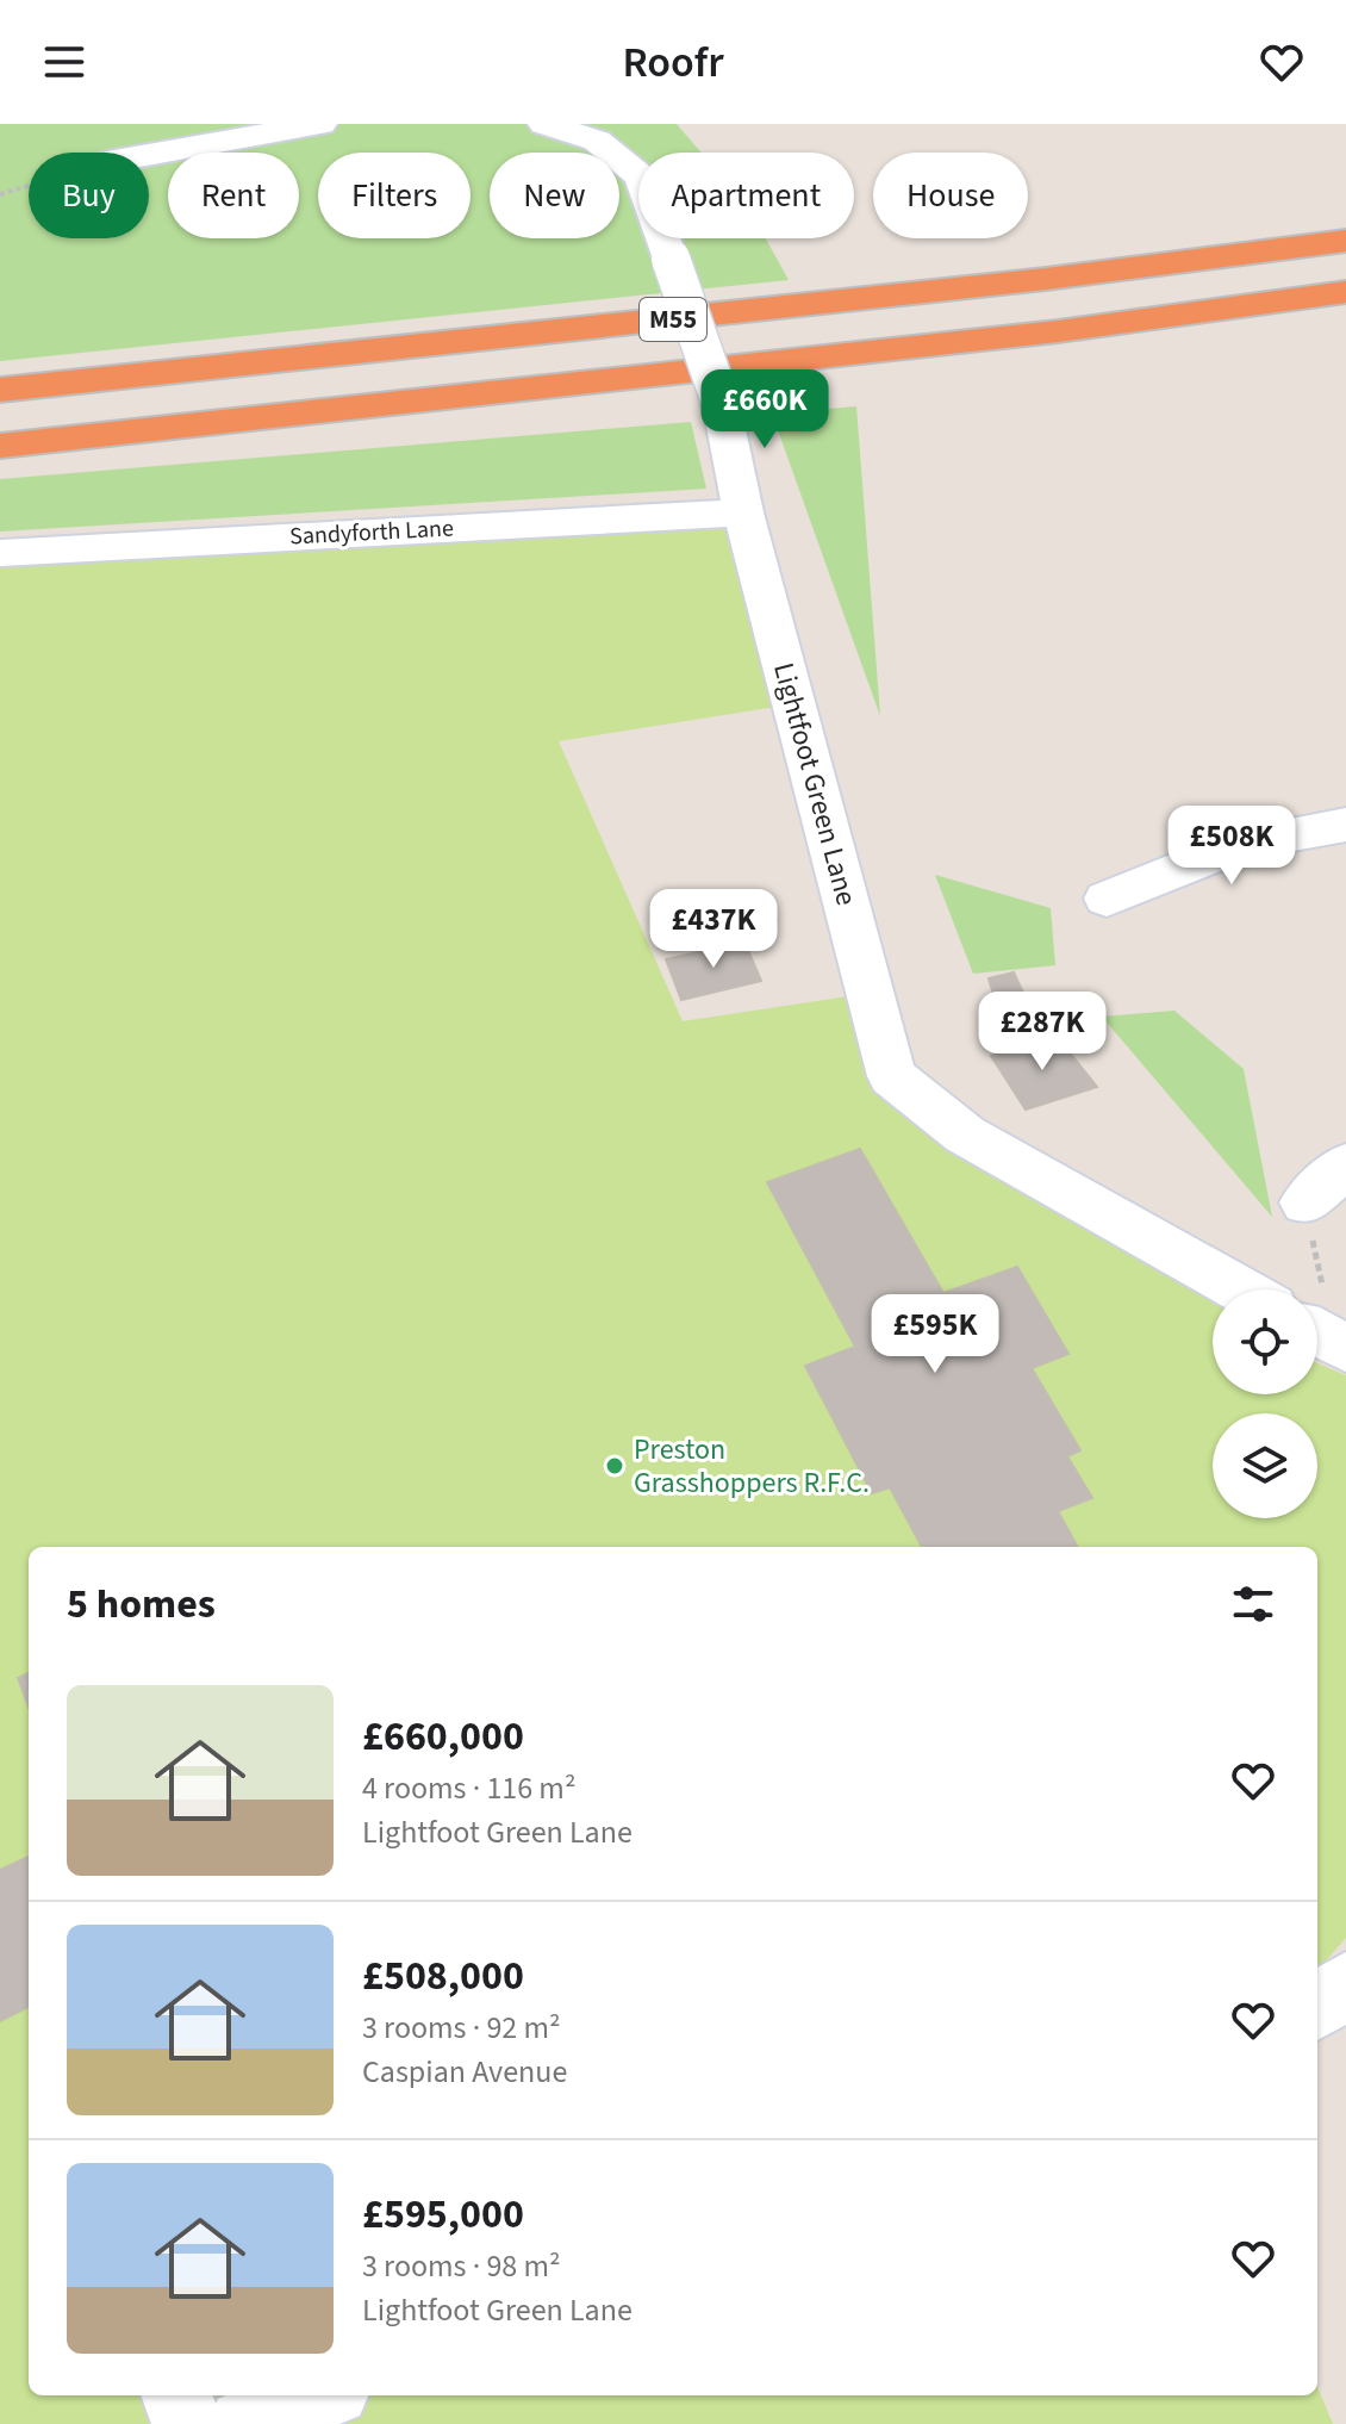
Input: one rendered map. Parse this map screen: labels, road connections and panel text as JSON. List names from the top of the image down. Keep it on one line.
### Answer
{"streets":{"highway":["M55"],"street":["Sandyforth Lane","Lightfoot Green Lane"]},"crossings":[["Sandyforth Lane","Lightfoot Green Lane"]],"places":["Preston Grasshoppers R.F.C."],"page":{"header":"Roofr","chip":["Buy","Rent","Filters","New","Apartment","House"],"price":["£660K","£508K","£437K","£287K","£595K"],"heading":"5 homes","list":[{"name":"£660,000","note":"4 rooms · 116 m² · Lightfoot Green Lane"},{"name":"£508,000","note":"3 rooms · 92 m² · Caspian Avenue"},{"name":"£595,000","note":"3 rooms · 98 m² · Lightfoot Green Lane"}]}}
